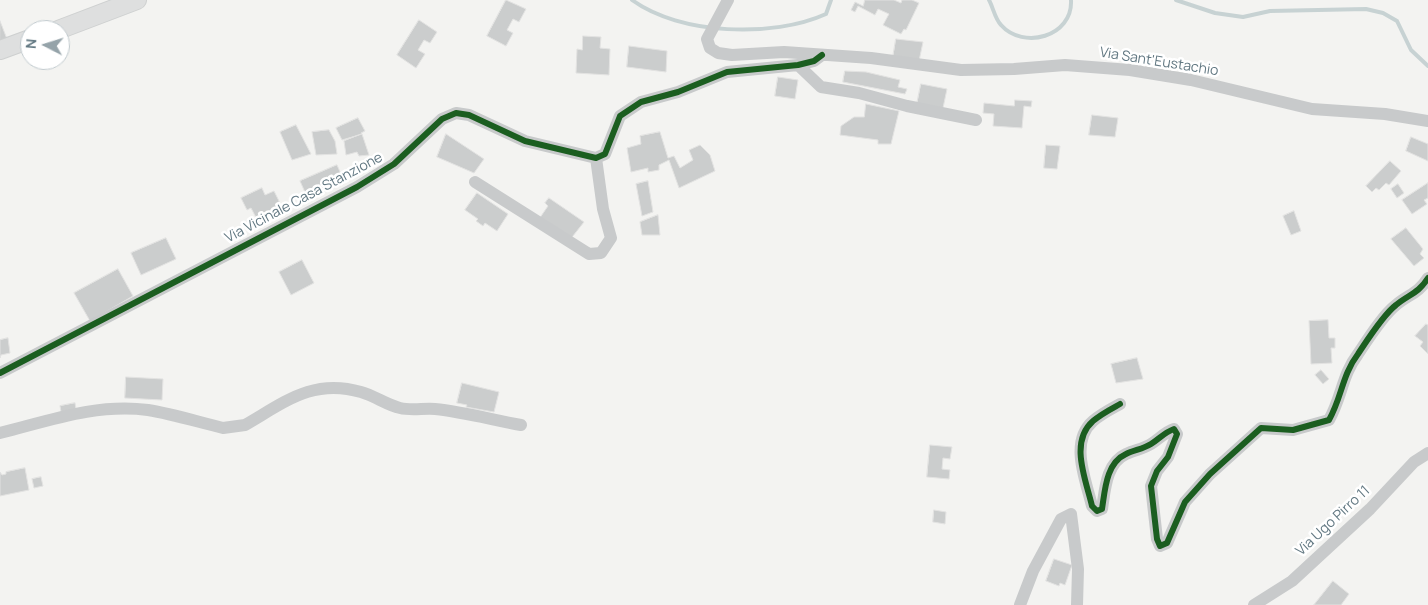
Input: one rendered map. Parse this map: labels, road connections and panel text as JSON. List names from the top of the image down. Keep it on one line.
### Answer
{"streets":{"street":["Via Sant'Eustachio","Via Vicinale Casa Stanzione","Via Ugo Pirro 11"]},"north":"left"}
